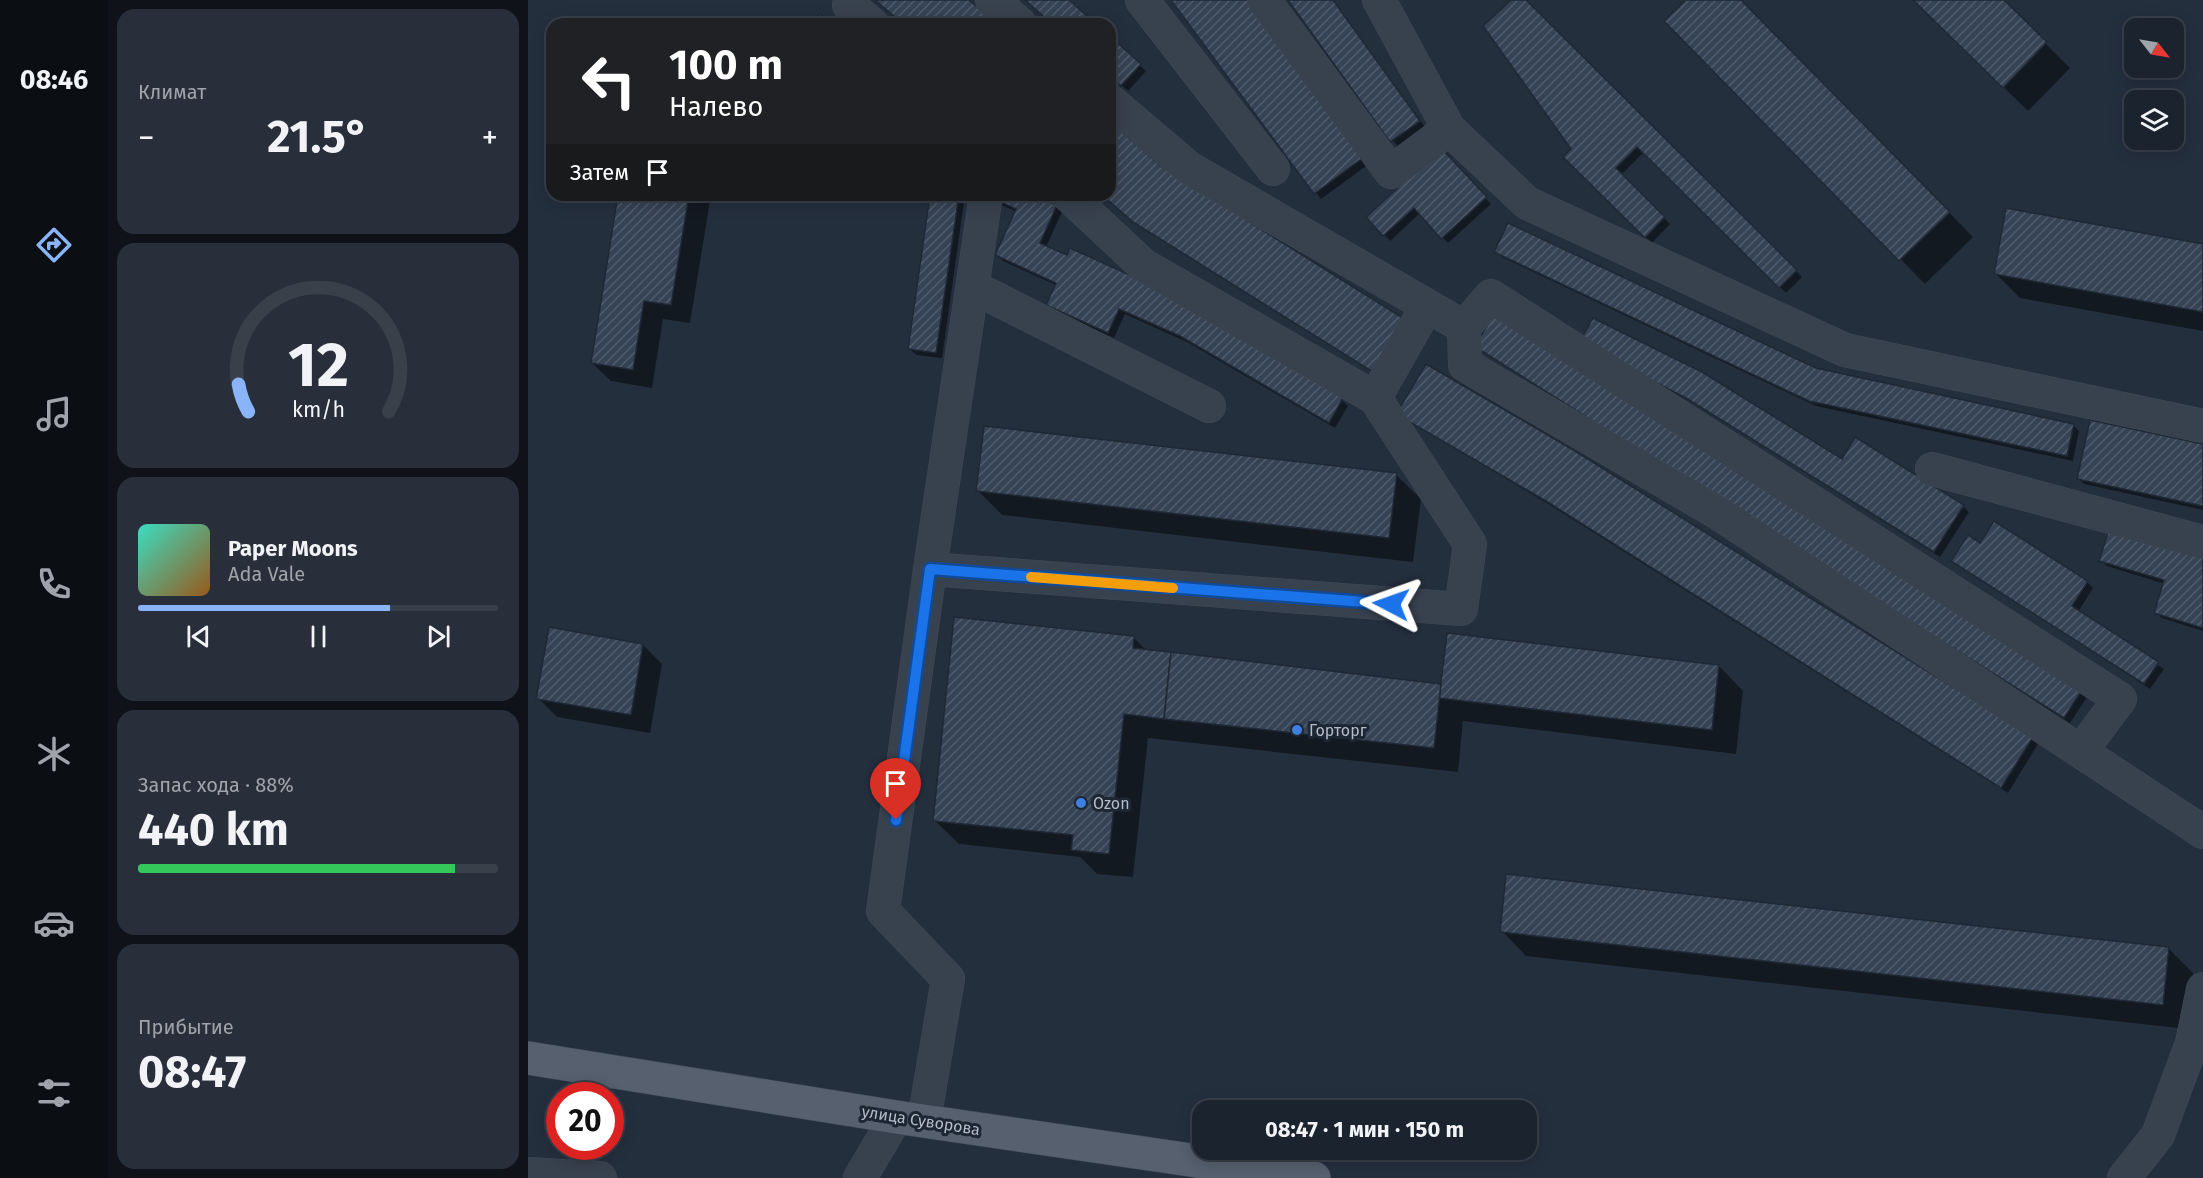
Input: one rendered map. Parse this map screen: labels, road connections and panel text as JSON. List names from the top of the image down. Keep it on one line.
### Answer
{"streets":{"main road":["улица Суворова"]},"places":["Горторг","Ozon"],"north":"bottom right","page":{"tabs":"08:46","tile":["Климат",["Запас хода · 88%","440 km"],["Прибытие","08:47"]],"turn":["100 m","Налево"],"heat":["−","21.5°","+"],"then":"Затем","song":["Paper Moons","Ada Vale"],"limit":"20","trip":"08:47 · 1 мин · 150 m","gauge":["12","km/h"]}}
